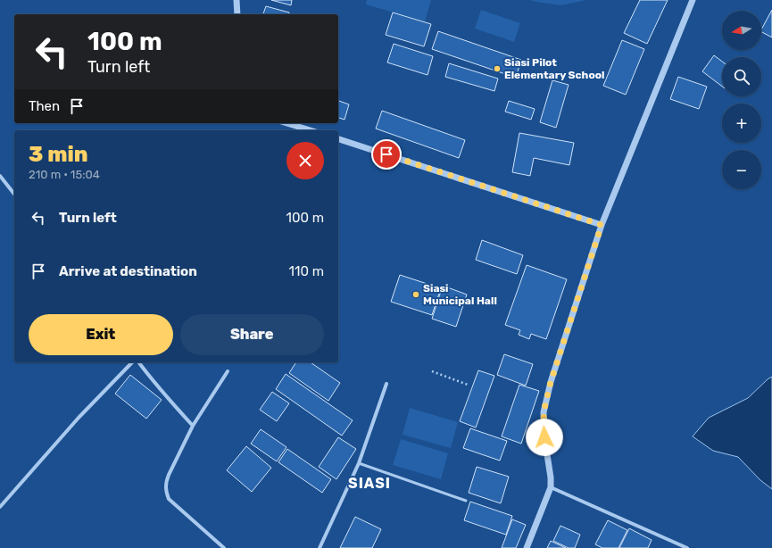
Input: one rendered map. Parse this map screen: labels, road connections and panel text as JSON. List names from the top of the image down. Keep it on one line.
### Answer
{"districts":["SIASI"],"places":["Siasi Pilot Elementary School","Siasi Municipal Hall"],"north":"left","page":{"map_buttons":["+","−"],"turn":["100 m","Turn left"],"then":"Then","heading":["3 min","210 m · 15:04"],"list":[{"name":"Turn left","value":"100 m"},{"name":"Arrive at destination","value":"110 m"}],"buttons":["Exit","Share"]}}
